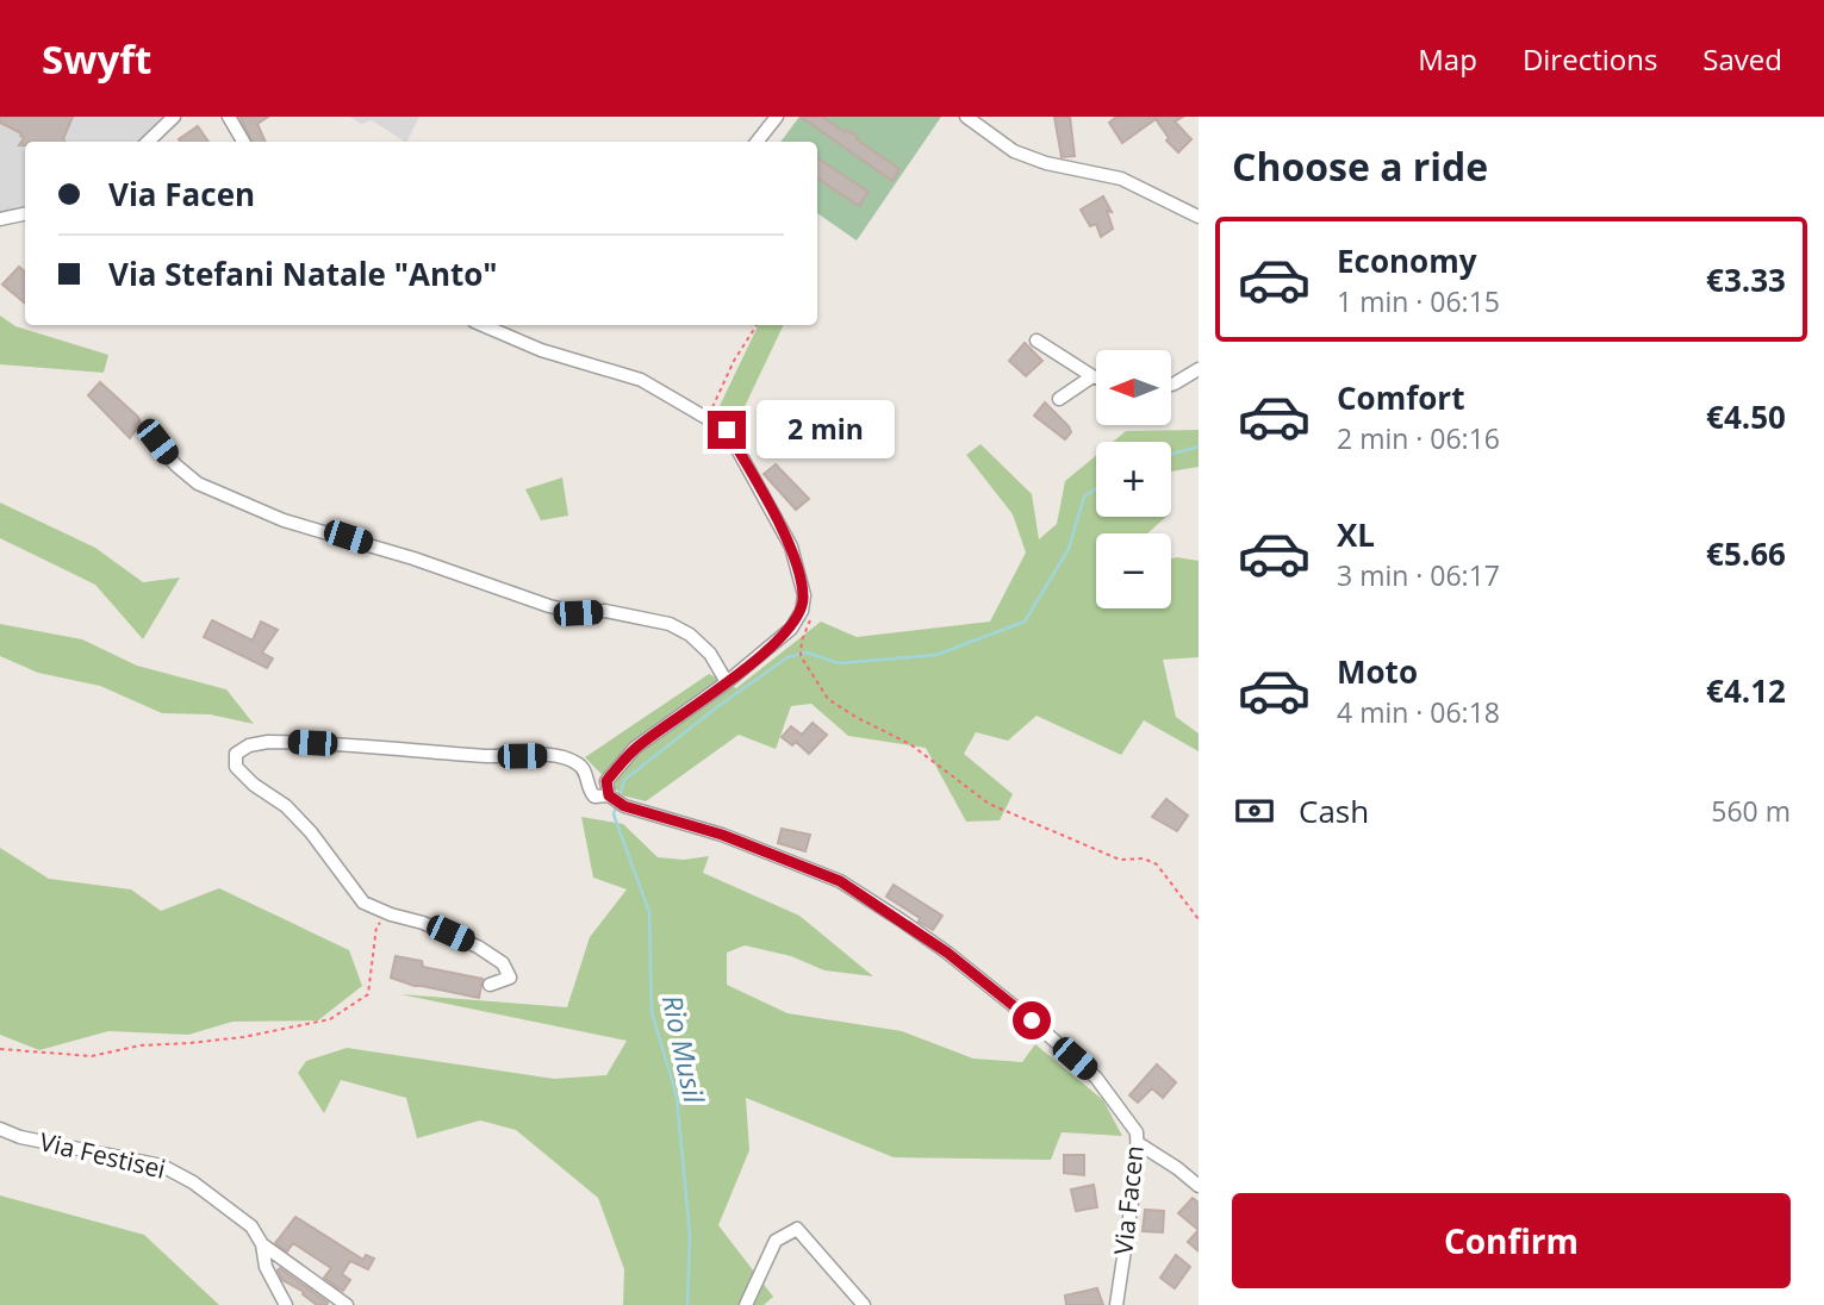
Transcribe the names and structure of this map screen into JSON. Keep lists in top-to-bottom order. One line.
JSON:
{"streets":{"street":["Via Festisei","Via Facen"]},"water":["Rio Musil"],"north":"left","page":{"header":"Swyft","nav":["Map","Directions","Saved"],"heading":"Choose a ride","banner":["Via Facen","Via Stefani Natale \"Anto\""],"list":[{"name":"Economy","note":"1 min · 06:15","value":"€3.33"},{"name":"Comfort","note":"2 min · 06:16","value":"€4.50"},{"name":"XL","note":"3 min · 06:17","value":"€5.66"},{"name":"Moto","note":"4 min · 06:18","value":"€4.12"}],"map_buttons":["+","−"],"bubble":"2 min","pay":["Cash","560 m"],"buttons":"Confirm"}}
